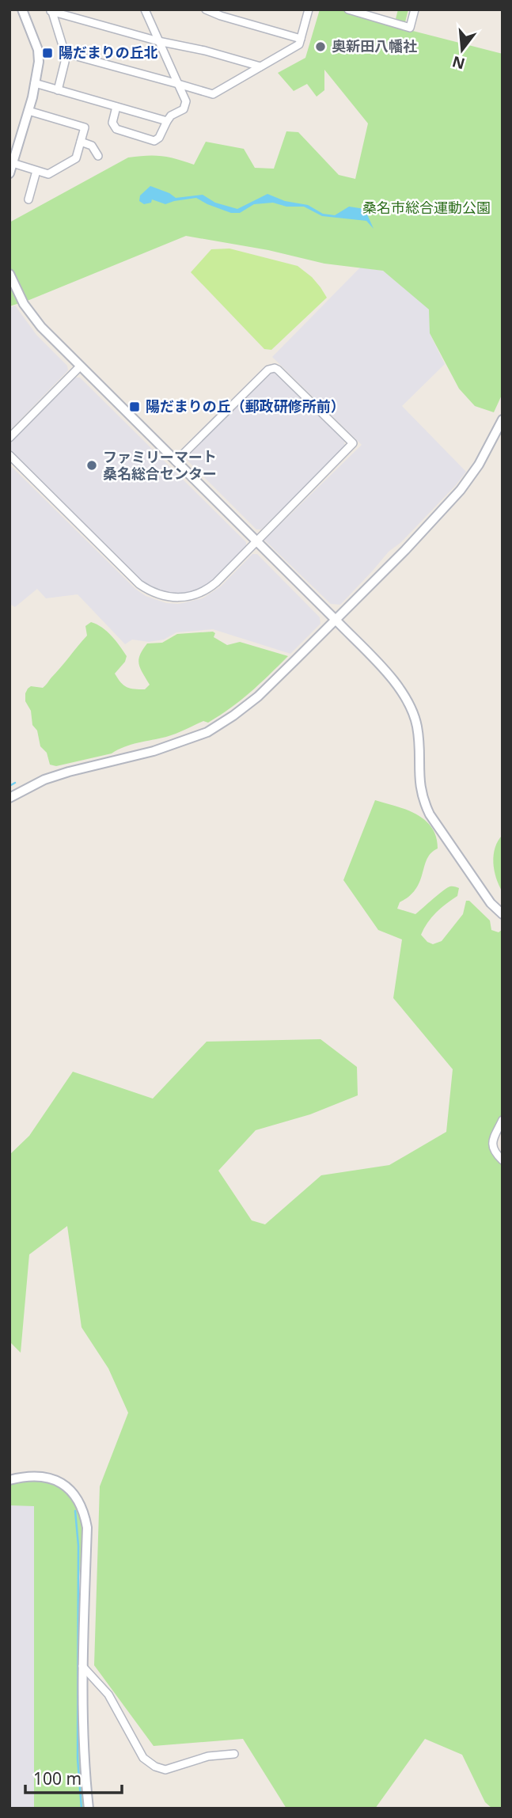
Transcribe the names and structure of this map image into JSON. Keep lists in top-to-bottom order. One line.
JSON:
{"parks":["桑名市総合運動公園"],"places":{"other":["奥新田八幡社","ファミリーマート 桑名総合センター"],"transit":["陽だまりの丘北","陽だまりの丘（郵政研修所前）"]},"scale_bar":"100 m","north":"bottom"}
